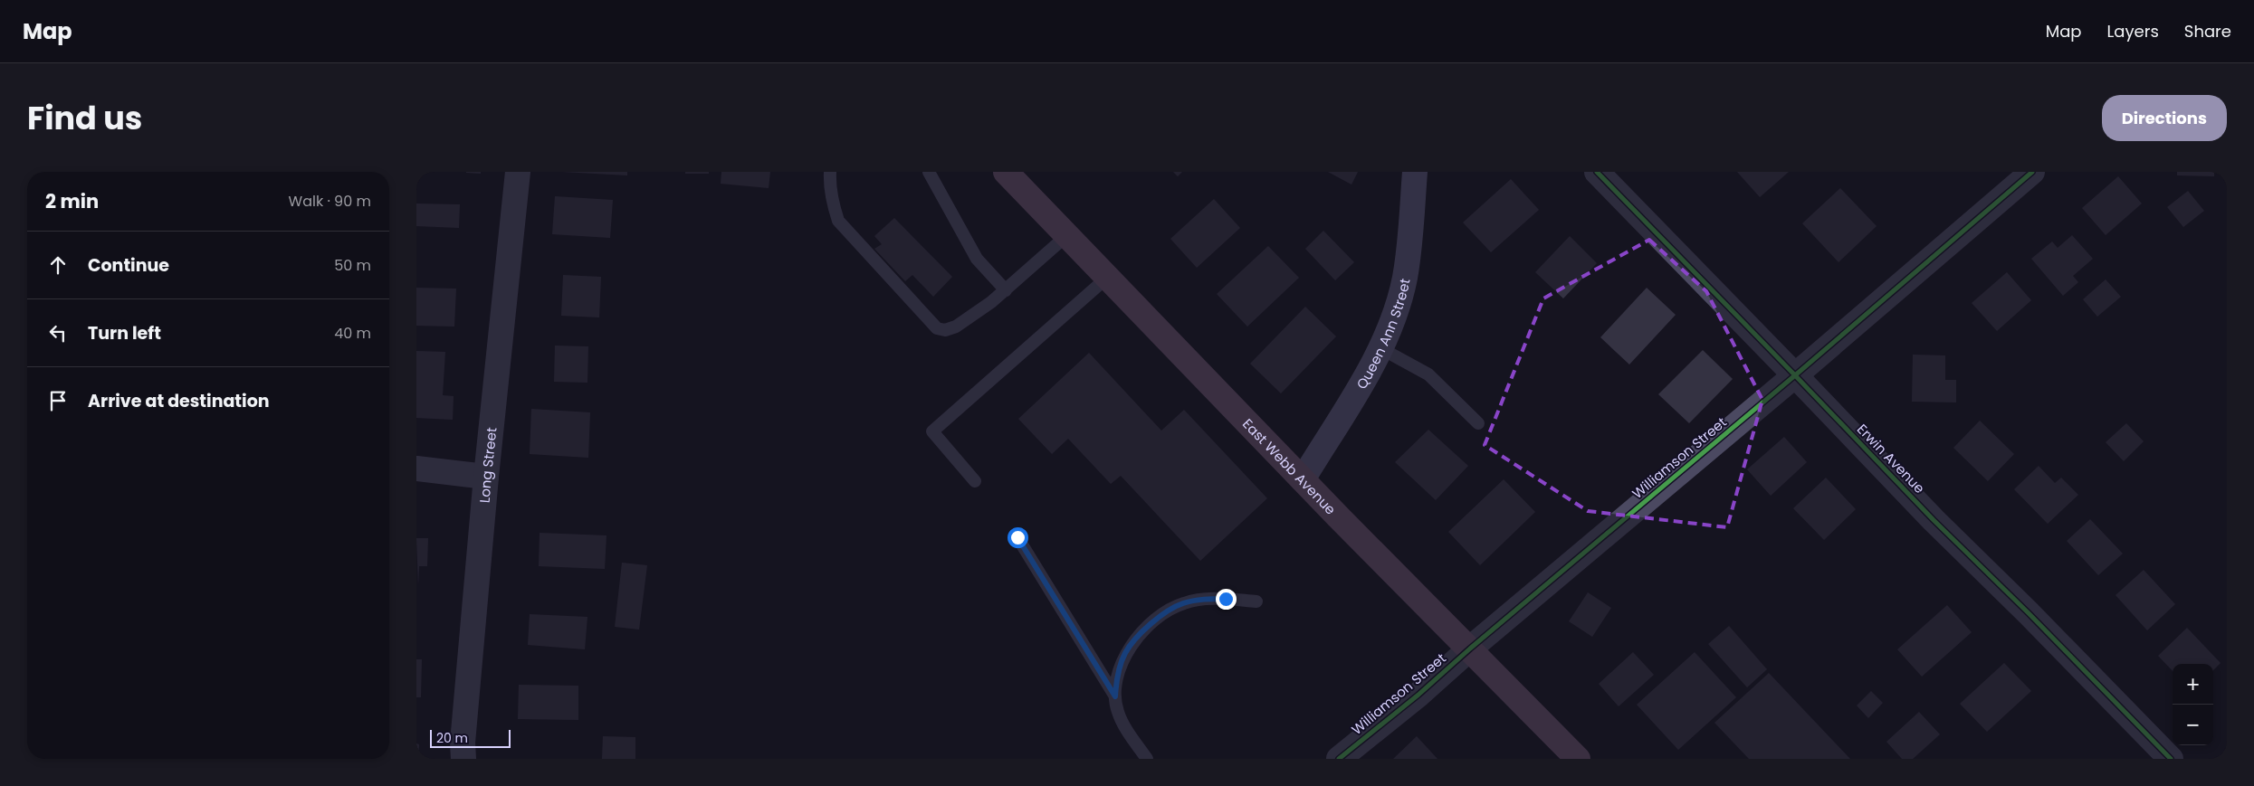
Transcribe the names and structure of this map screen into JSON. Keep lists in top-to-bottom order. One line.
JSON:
{"streets":{"highway":["East Webb Avenue"],"street":["Queen Ann Street","Williamson Street","Erwin Avenue","Long Street"]},"crossings":[["Queen Ann Street","East Webb Avenue"],["Williamson Street","Erwin Avenue"],["Williamson Street","East Webb Avenue"]],"scale_bar":"20 m","page":{"header":"Map","nav":["Map","Layers","Share"],"title":"Find us","buttons":"Directions","heading":["2 min","Walk · 90 m"],"list":[["Continue","50 m"],["Turn left","40 m"],"Arrive at destination"],"map_buttons":["+","−"],"scale":"20 m"}}
